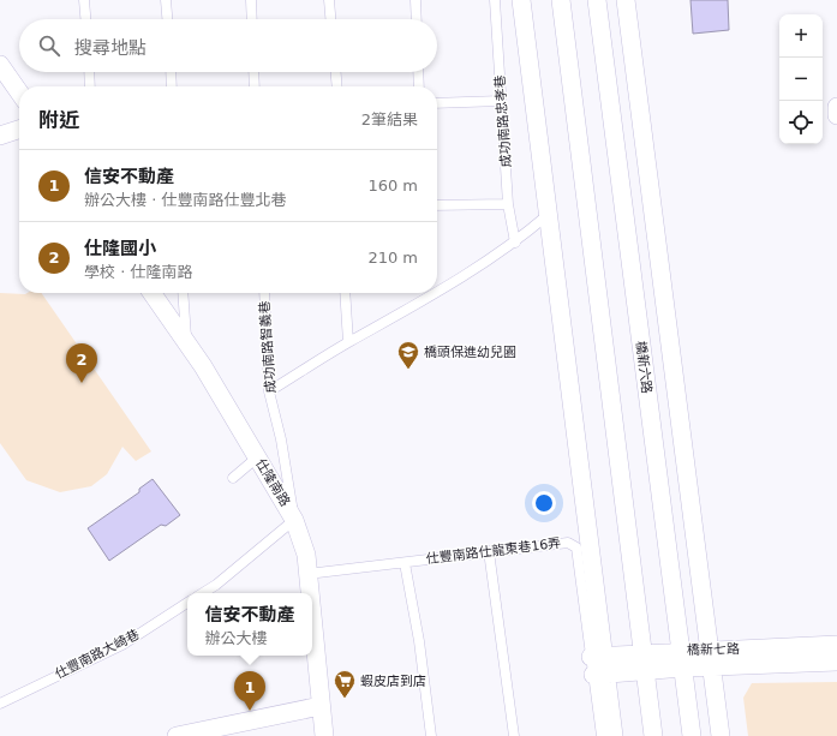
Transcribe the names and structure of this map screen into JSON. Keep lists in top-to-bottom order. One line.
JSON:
{"streets":{"street":["橋新六路","仕隆南路","橋新七路"],"lane":["成功南路忠孝巷","成功南路智義巷","仕豐南路仕龍東巷16弄","仕豐南路大崎巷"]},"crossings":[["成功南路智義巷","仕隆南路"],["橋新六路","橋新七路"],["仕隆南路","仕豐南路仕龍東巷16弄"],["仕豐南路仕龍東巷16弄","橋新七路"]],"places":{"school or university":["橋頭保進幼兒園"],"supermarket":["蝦皮店到店"]},"page":{"map_buttons":["+","−"],"search":"搜尋地點","heading":["附近","2筆結果"],"list":[{"mark":"1","name":"信安不動產","note":"辦公大樓 · 仕豐南路仕豐北巷","value":"160 m"},{"mark":"2","name":"仕隆國小","note":"學校 · 仕隆南路","value":"210 m"}],"pins":["2","1"],"popup":["信安不動產","辦公大樓"]}}
